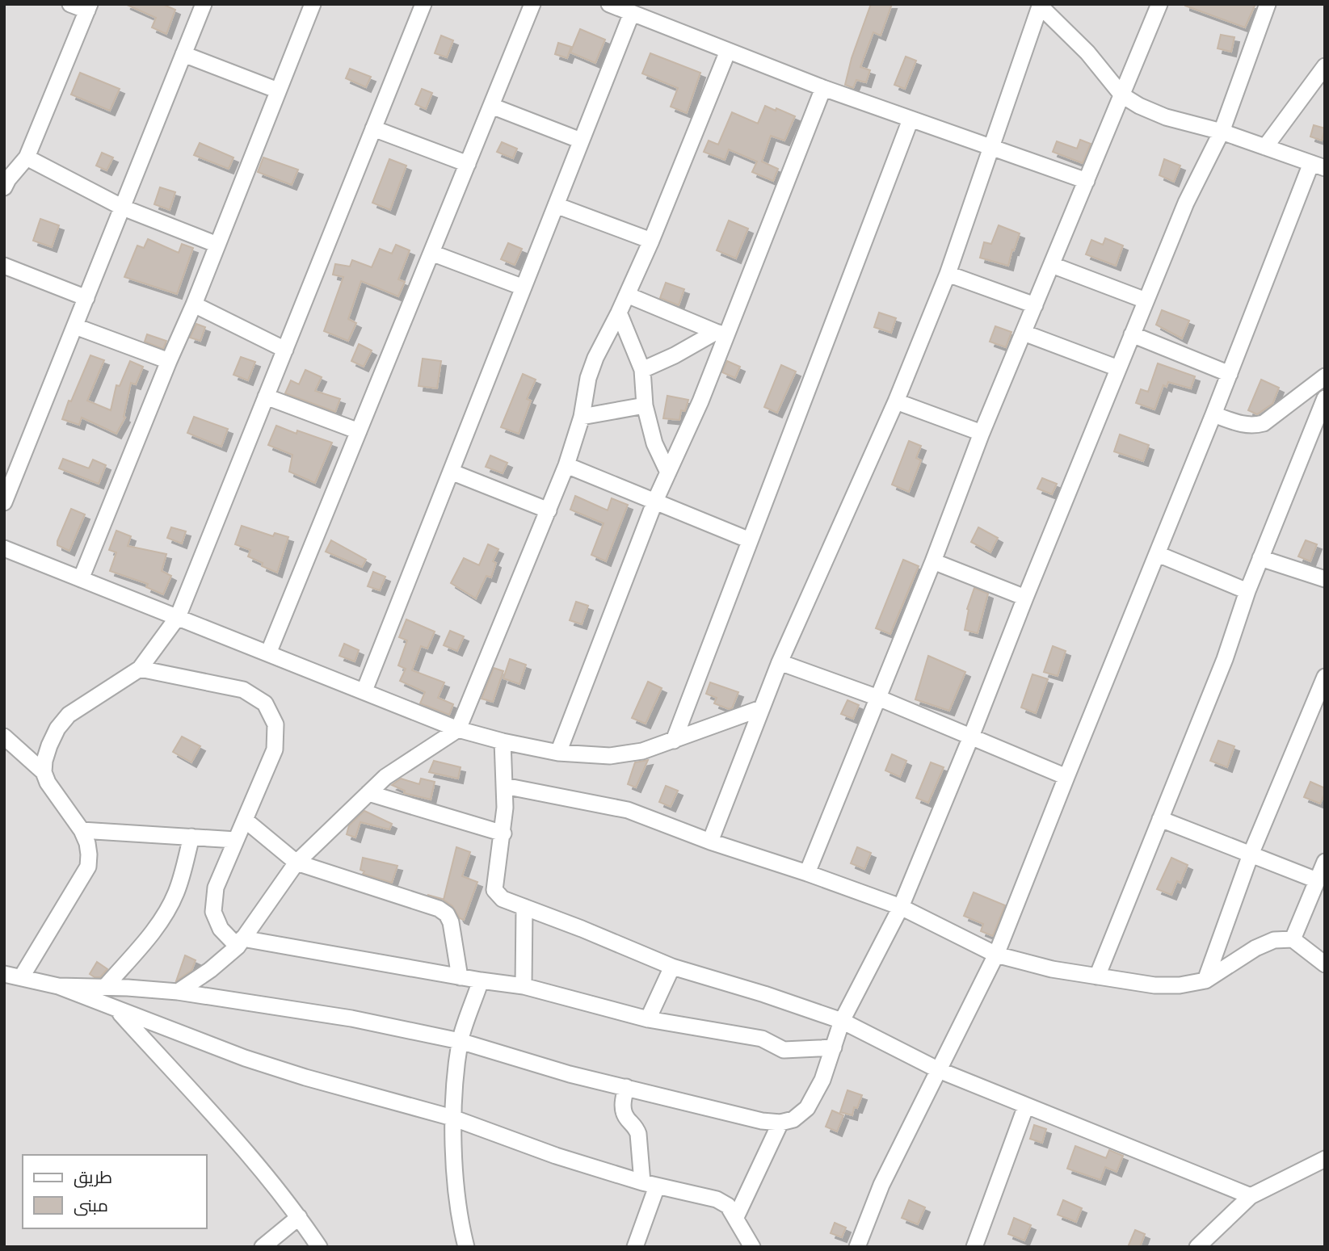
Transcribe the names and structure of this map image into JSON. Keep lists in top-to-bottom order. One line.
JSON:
{"legend":["طريق","مبنى"]}
